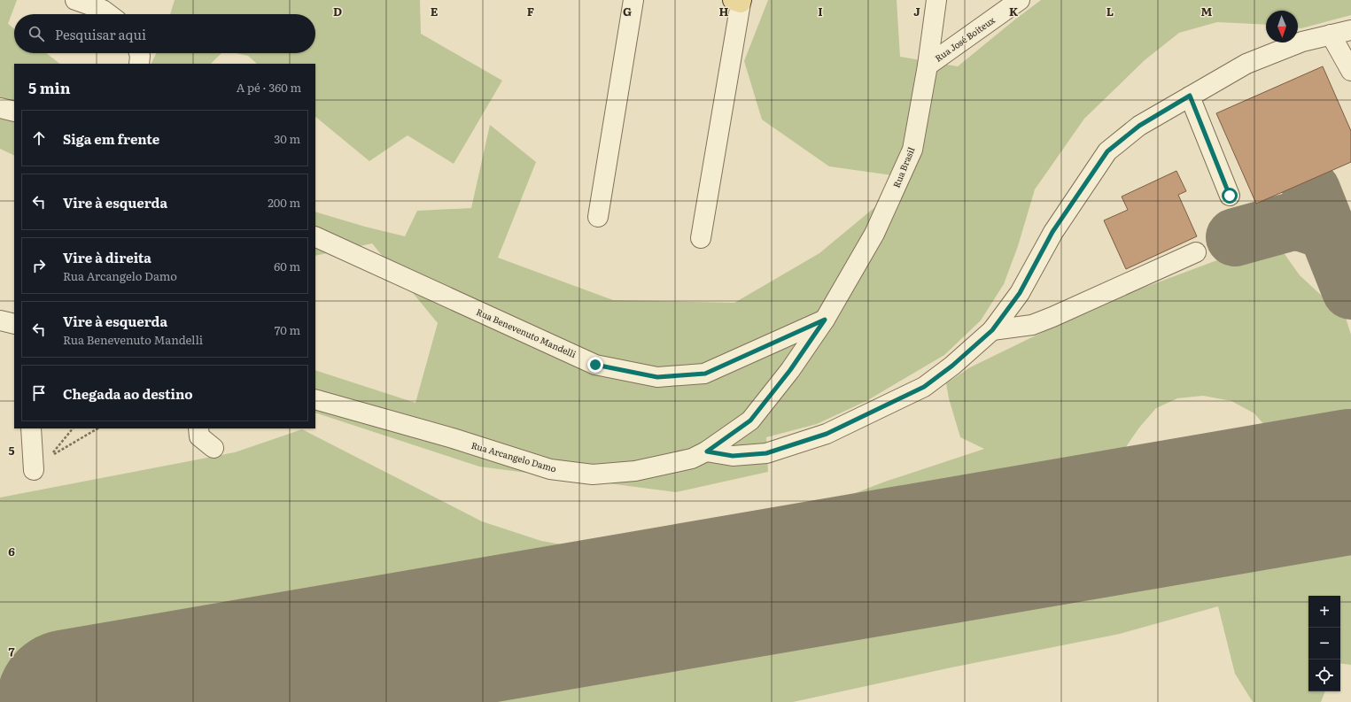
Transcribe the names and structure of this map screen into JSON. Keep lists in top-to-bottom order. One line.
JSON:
{"streets":{"street":["Rua José Boiteux","Rua Brasil","Rua Benevenuto Mandelli","Rua Arcangelo Damo"]},"crossings":[["Rua José Boiteux","Rua Brasil"],["Rua Brasil","Rua Benevenuto Mandelli"],["Rua Brasil","Rua Arcangelo Damo"],["Rua Benevenuto Mandelli","Rua Arcangelo Damo"]],"north":"bottom","page":{"search":"Pesquisar aqui","heading":["5 min","A pé · 360 m"],"list":[["Siga em frente","30 m"],["Vire à esquerda","200 m"],["Vire à direita","Rua Arcangelo Damo","60 m"],["Vire à esquerda","Rua Benevenuto Mandelli","70 m"],"Chegada ao destino"],"map_buttons":["+","−"]},"grid":{"columns":["D","E","F","G","H","I","J","K","L","M"],"rows":["5","6","7"]}}
